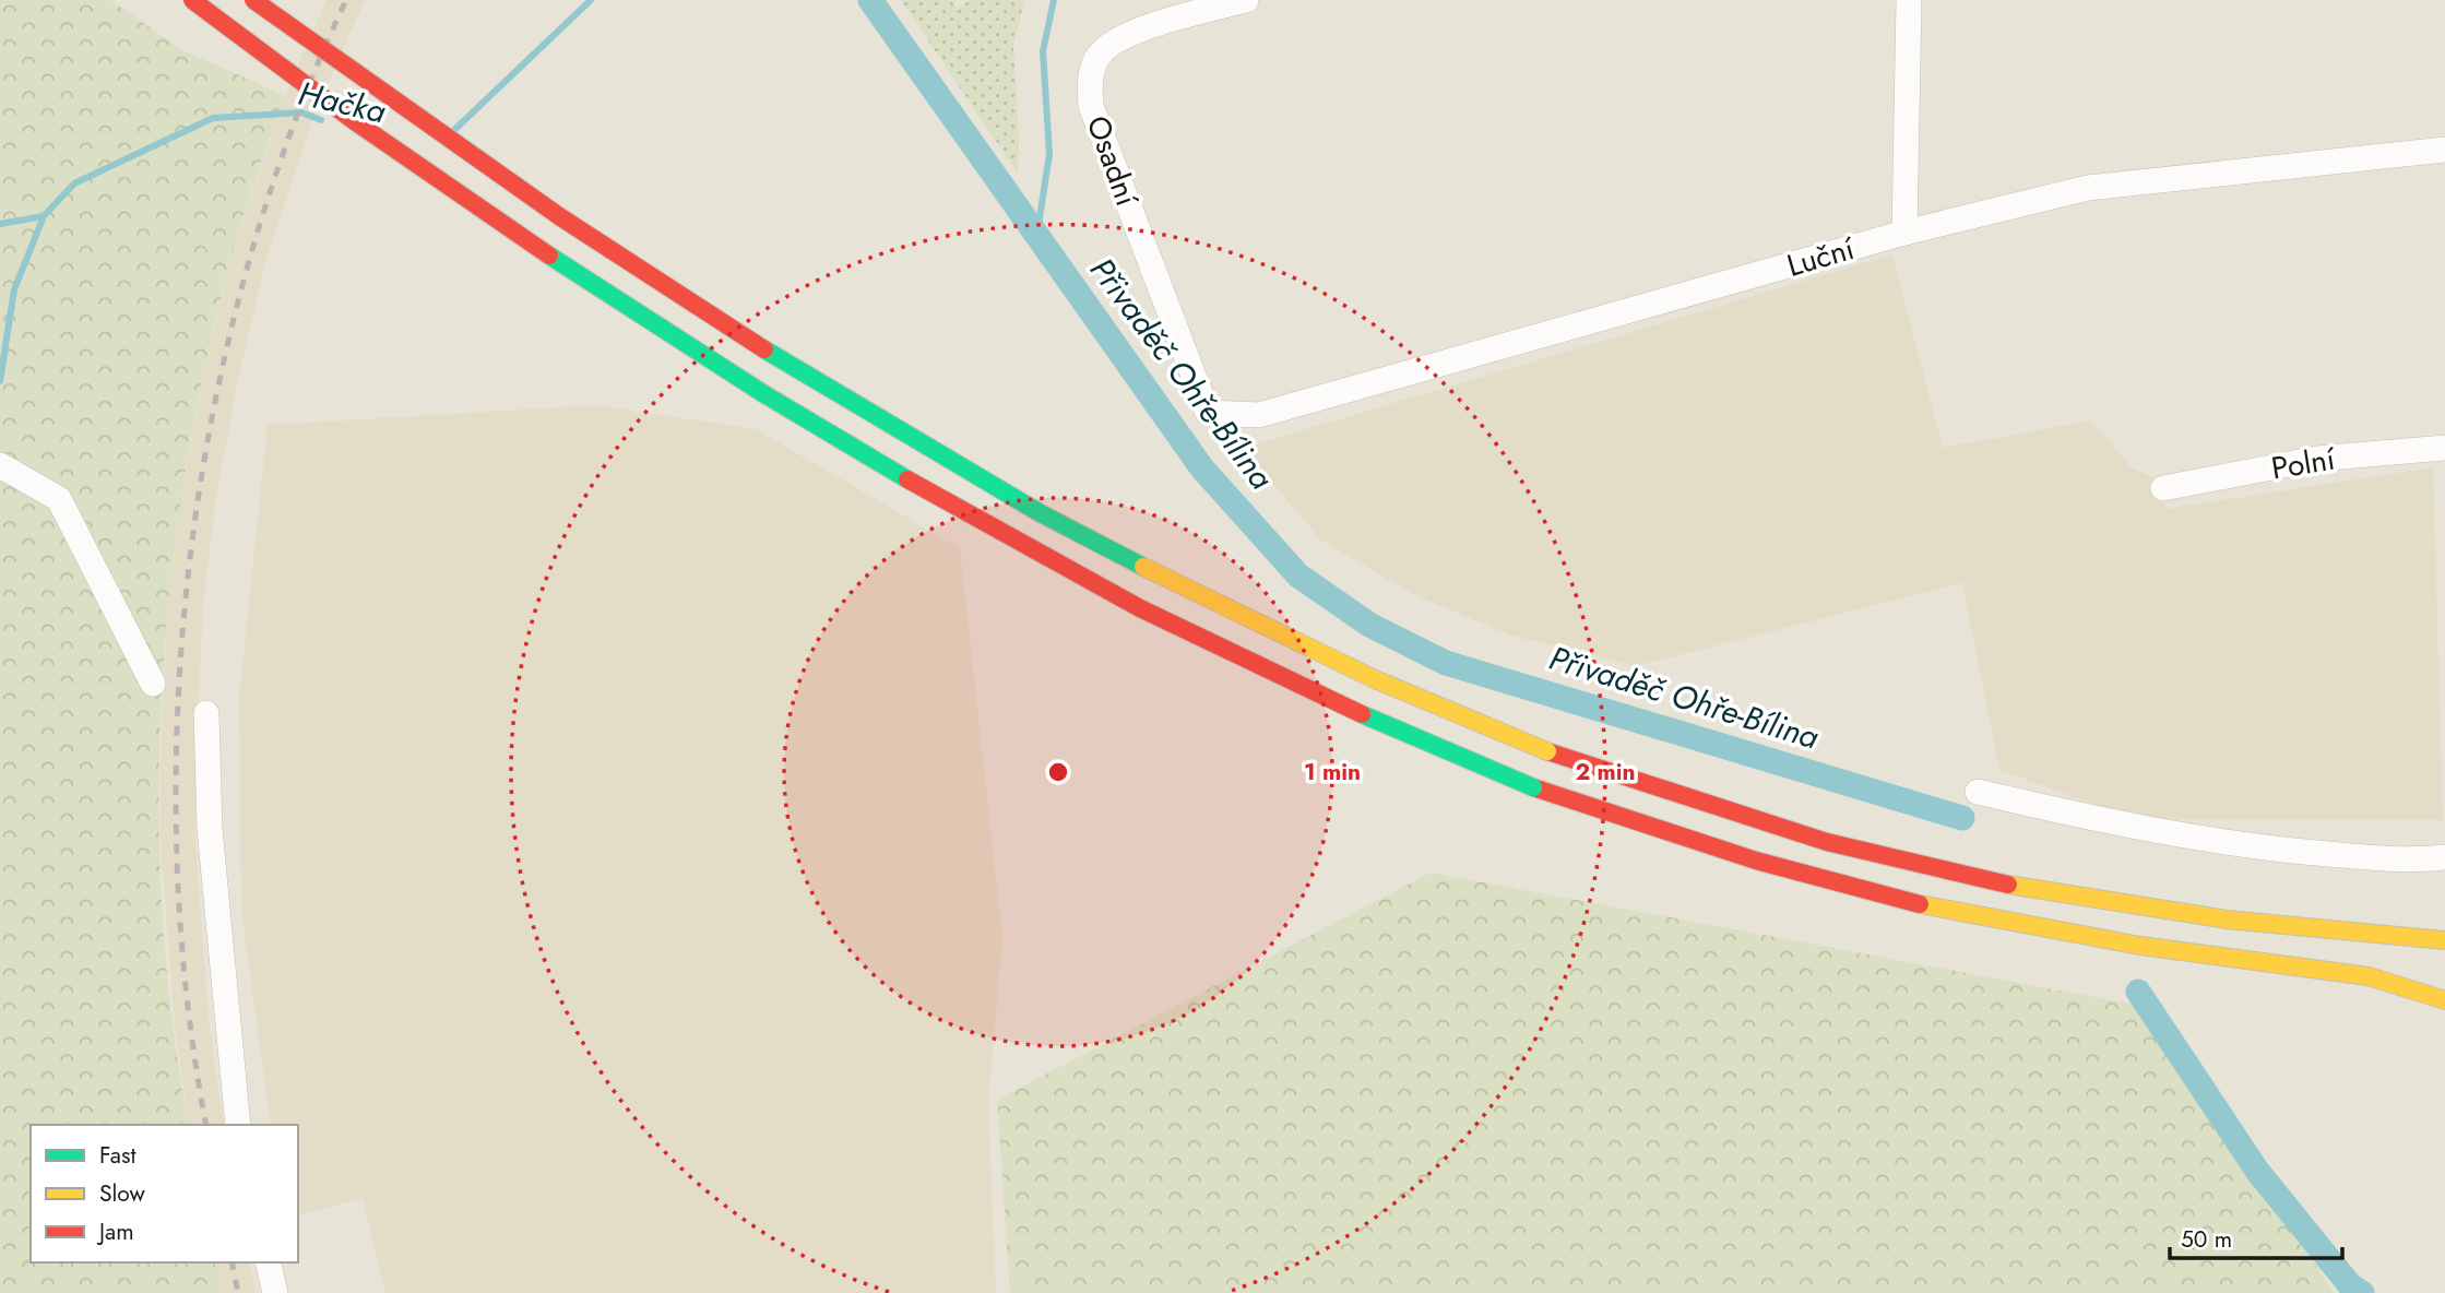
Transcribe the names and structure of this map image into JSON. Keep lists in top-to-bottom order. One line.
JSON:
{"streets":{"street":["Osadní","Luční","Polní"]},"crossings":[["Osadní","Luční"]],"water":["Hačka","Přivaděč Ohře-Bílina"],"legend":["Fast","Slow","Jam"],"scale_bar":"50 m","rings":["1 min","2 min"]}
